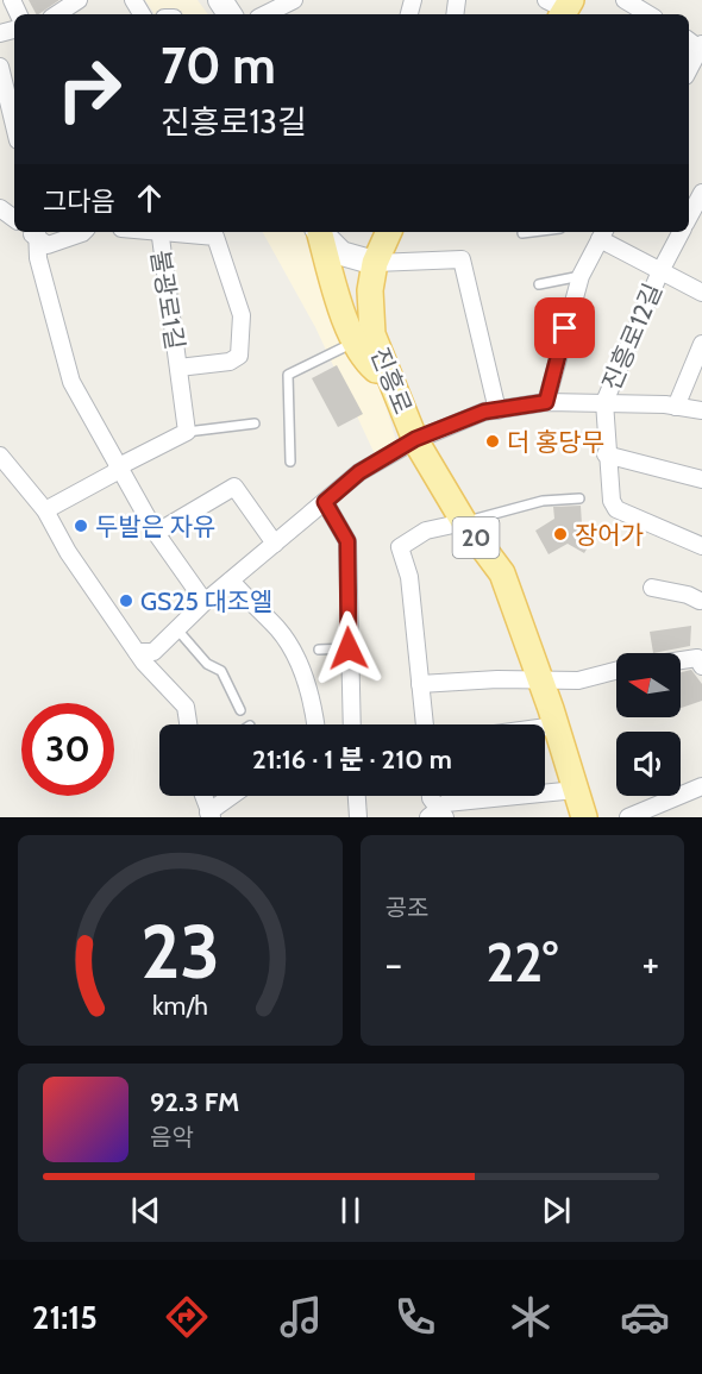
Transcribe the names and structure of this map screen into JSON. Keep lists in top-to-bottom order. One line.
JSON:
{"streets":{"main road":["진흥로","20"],"street":["불광로1길","진흥로12길"]},"crossings":[["진흥로12길","진흥로"]],"places":["더 홍당무","두발은 자유","장어가","GS25 대조엘"],"north":"left","page":{"turn":["70 m","진흥로13길"],"then":"그다음","limit":"30","trip":"21:16 · 1 분 · 210 m","tile":"공조","heat":["−","22°","+"],"song":["92.3 FM","음악"],"tabs":"21:15","gauge":["23","km/h"]}}
